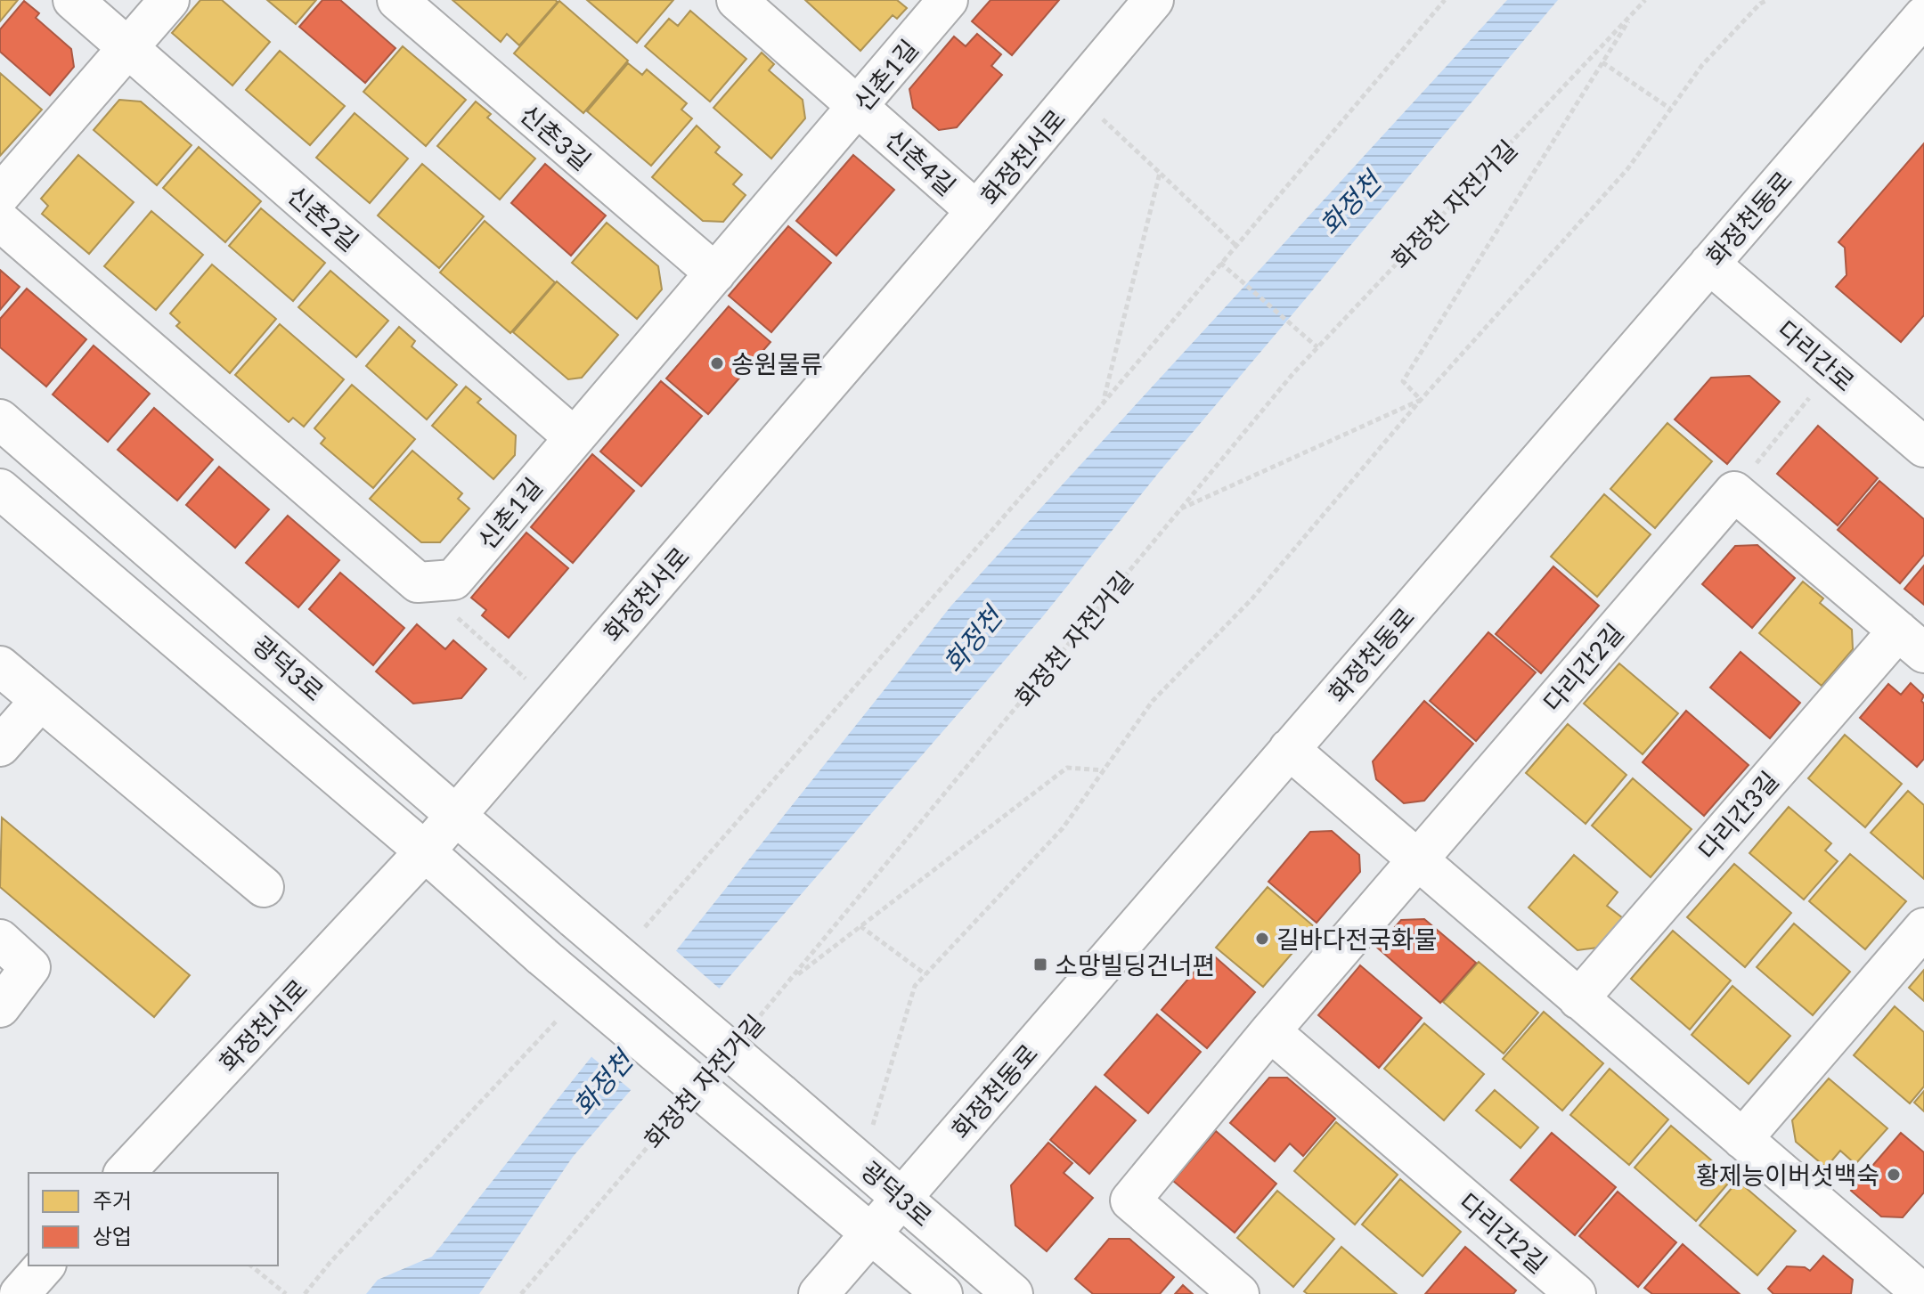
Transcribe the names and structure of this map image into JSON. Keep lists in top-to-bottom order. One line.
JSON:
{"streets":{"street":["신촌1길","신촌3길","화정천서로","신촌4길","신촌2길","화정천동로","다리간로","다리간2길","광덕3로","다리간3길"],"path":["화정천 자전거길"]},"crossings":[["신촌1길","신촌3길"],["신촌1길","신촌4길"],["신촌1길","신촌2길"],["화정천서로","신촌4길"],["화정천서로","광덕3로"],["화정천동로","다리간로"],["화정천동로","광덕3로"]],"water":["화정천"],"places":{"other":["송원물류","길바다전국화물","황제능이버섯백숙"],"transit":["소망빌딩건너편"]},"legend":["주거","상업"]}
